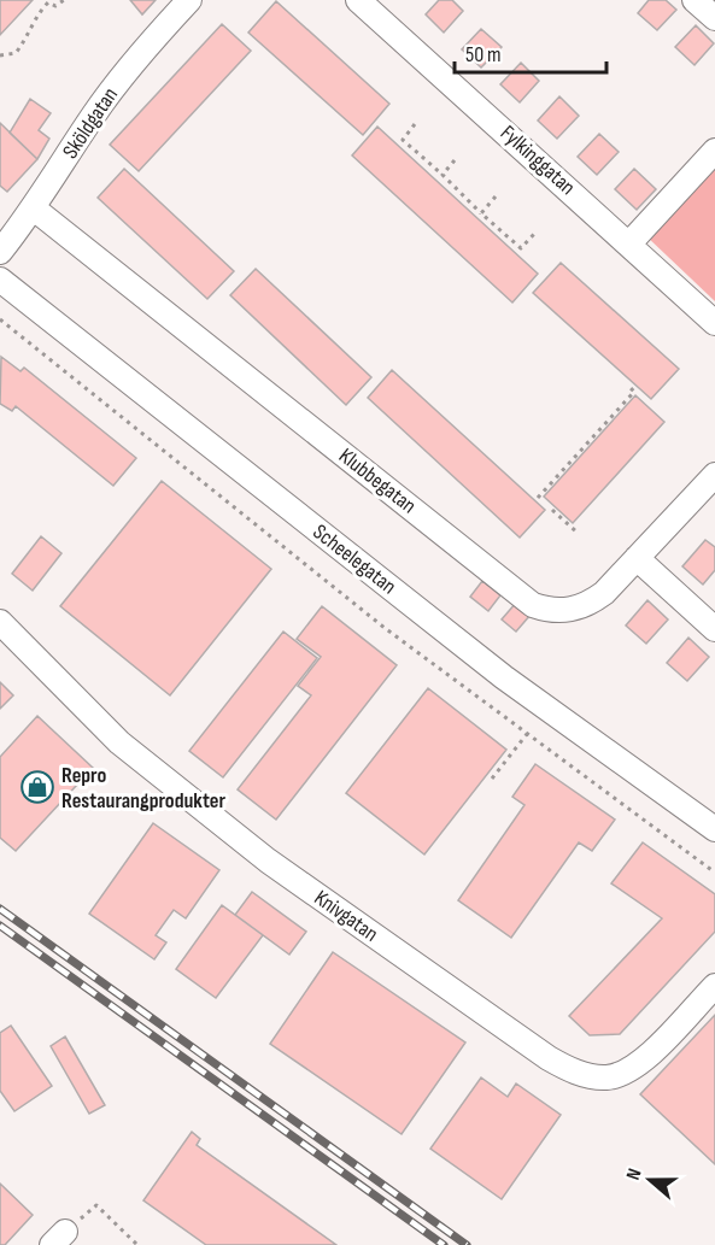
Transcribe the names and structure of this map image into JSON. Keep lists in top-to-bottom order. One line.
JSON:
{"streets":{"street":["Sköldgatan","Fylkinggatan","Klubbegatan","Scheelegatan","Knivgatan"]},"crossings":[["Sköldgatan","Klubbegatan"]],"places":{"shop":["Repro Restaurangprodukter"]},"scale_bar":"50 m","north":"left"}
